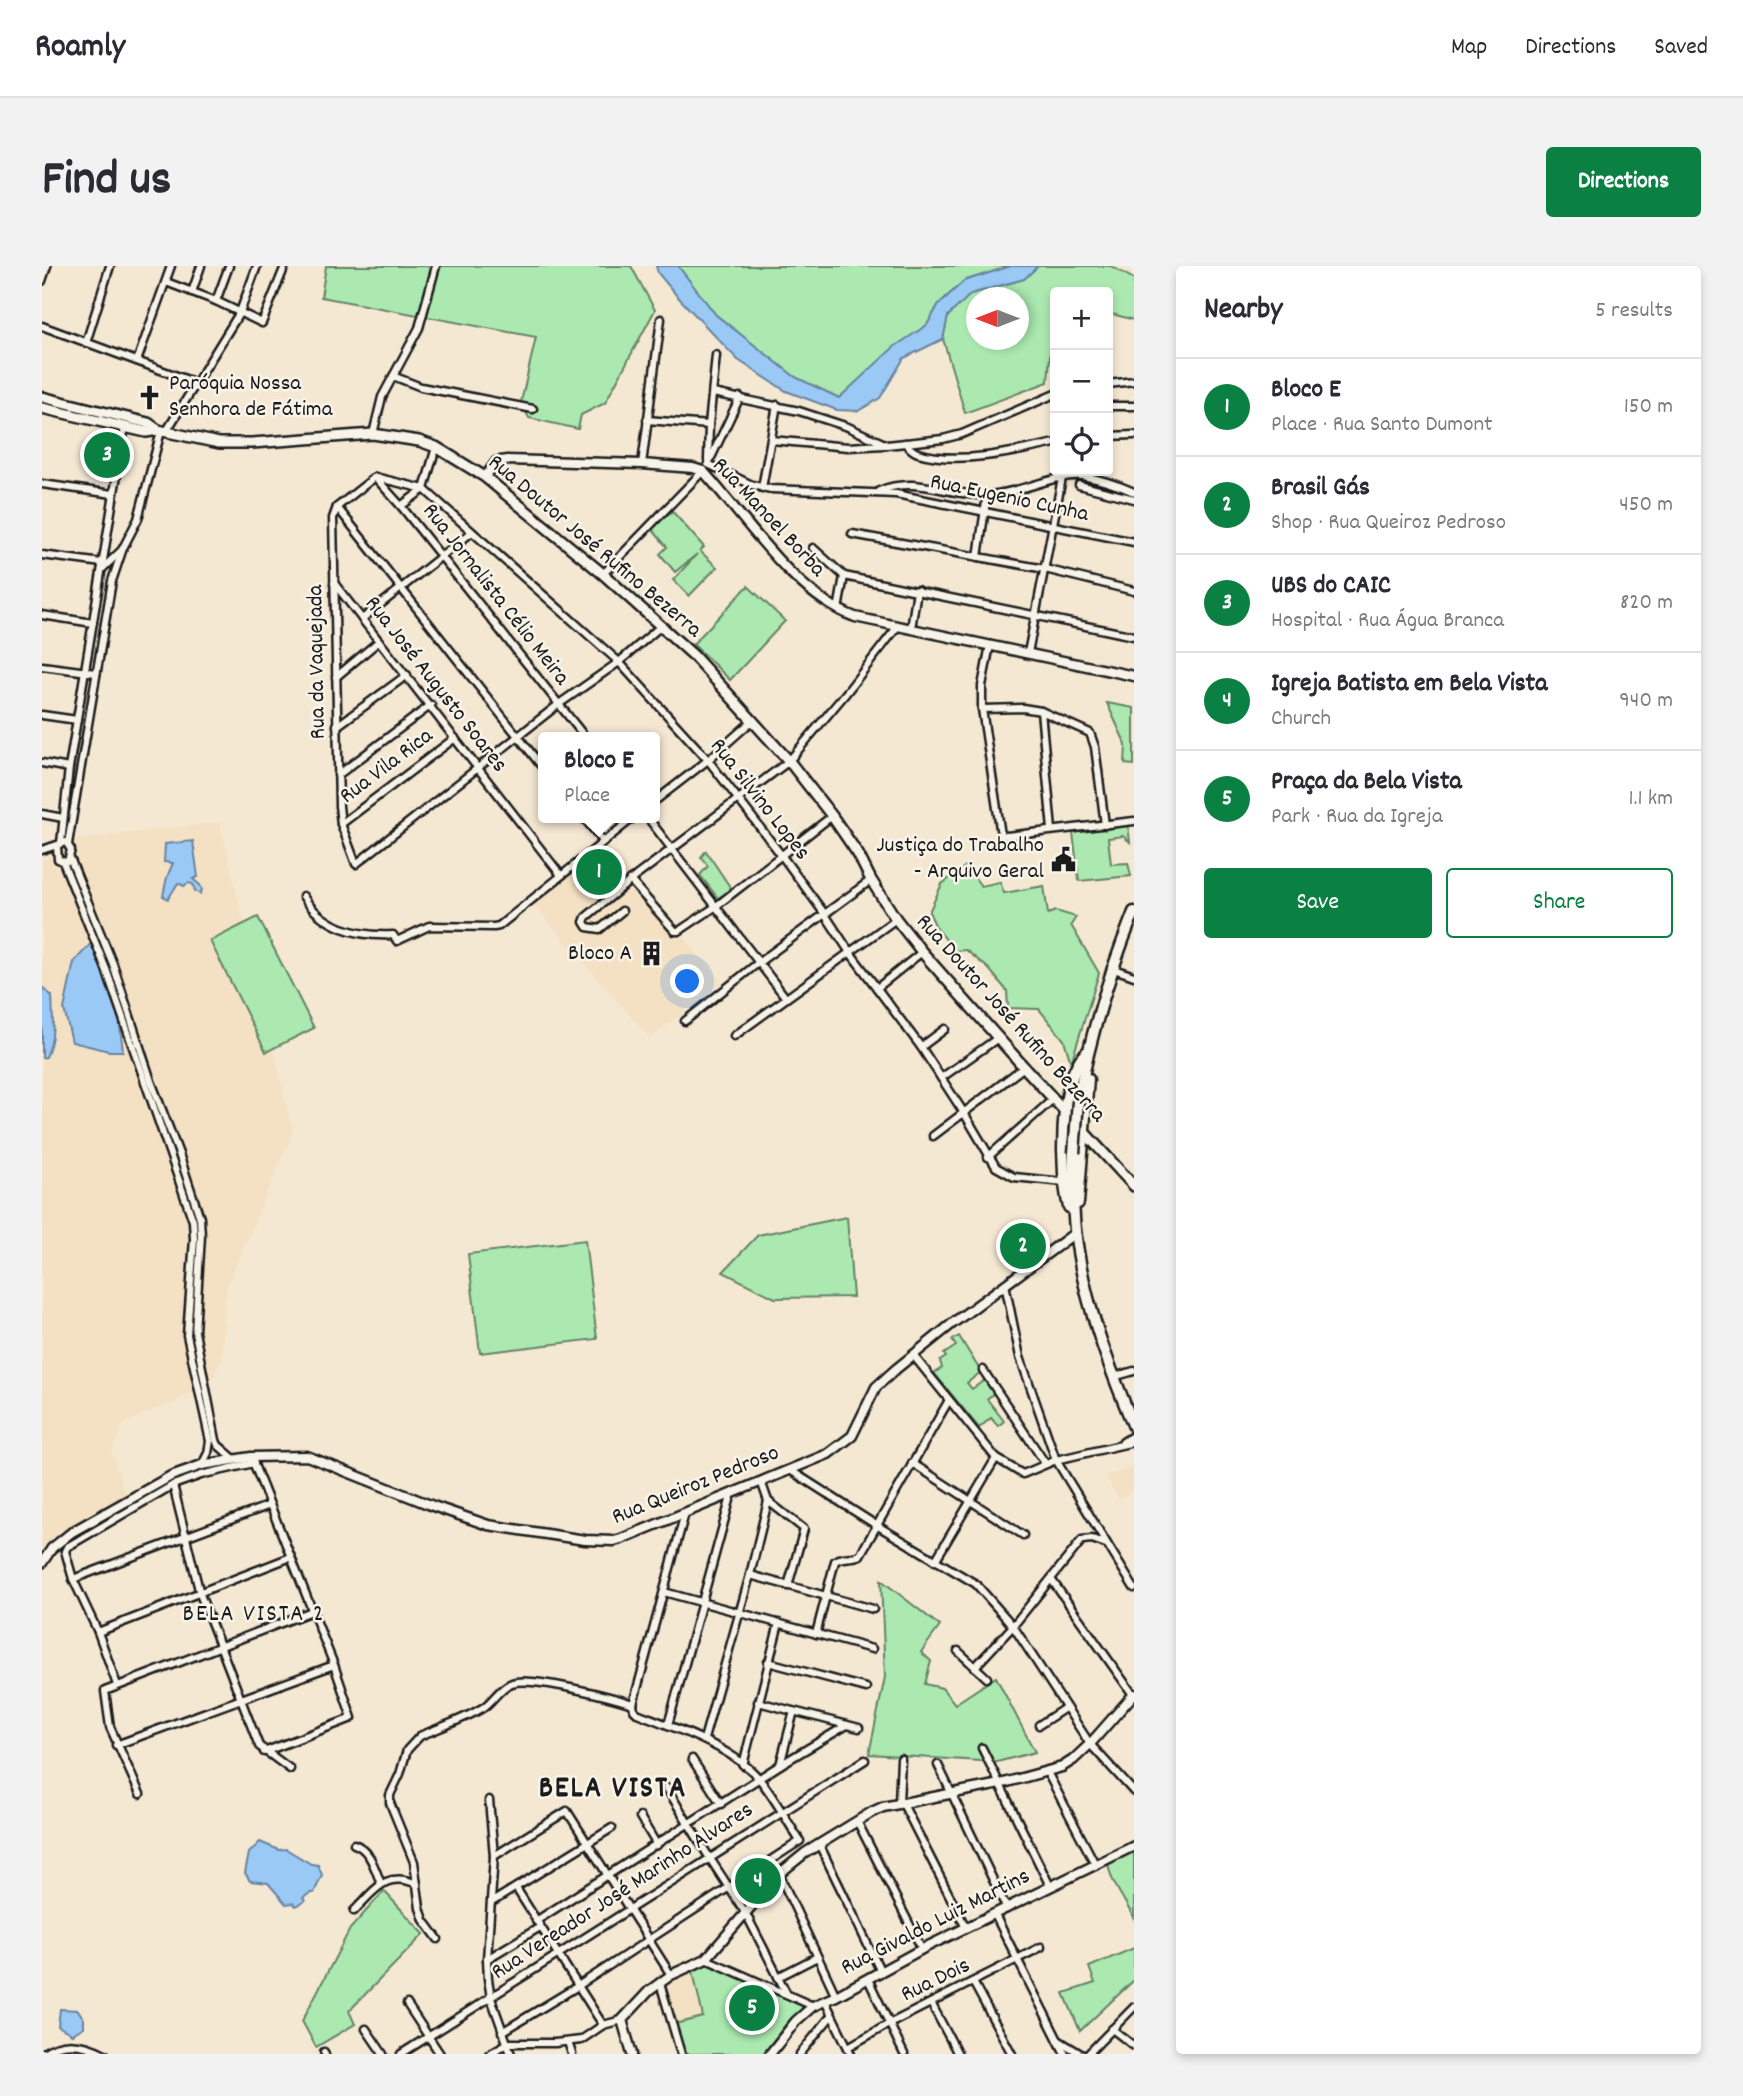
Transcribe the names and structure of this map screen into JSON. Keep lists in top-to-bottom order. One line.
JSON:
{"streets":{"main road":["Rua Doutor José Rufino Bezerra"],"street":["Rua Eugenio Cunha","Rua Manoel Borba","Rua Jornalista Célio Meira","Rua da Vaquejada","Rua José Augusto Soares","Rua Vila Rica","Rua Silvino Lopes","Rua Queiroz Pedroso","Rua Vereador José Marinho Alvares","Rua Givaldo Luiz Martins","Rua Dois"]},"crossings":[["Rua Manoel Borba","Rua Doutor José Rufino Bezerra"],["Rua Jornalista Célio Meira","Rua Silvino Lopes"],["Rua da Vaquejada","Rua José Augusto Soares"],["Rua da Vaquejada","Rua Vila Rica"],["Rua José Augusto Soares","Rua Vila Rica"]],"districts":["BELA VISTA 2","BELA VISTA"],"places":{"church":["Paróquia Nossa Senhora de Fátima"],"public building":["Justiça do Trabalho - Arquivo Geral"],"building":["Bloco A"]},"north":"left","page":{"header":"Roamly","nav":["Map","Directions","Saved"],"title":"Find us","buttons":["Directions",["Save","Share"]],"heading":["Nearby","5 results"],"map_buttons":["+","−"],"list":[{"mark":"1","name":"Bloco E","note":"Place · Rua Santo Dumont","value":"150 m"},{"mark":"2","name":"Brasil Gás","note":"Shop · Rua Queiroz Pedroso","value":"450 m"},{"mark":"3","name":"UBS do CAIC","note":"Hospital · Rua Água Branca","value":"820 m"},{"mark":"4","name":"Igreja Batista em Bela Vista","note":"Church","value":"940 m"},{"mark":"5","name":"Praça da Bela Vista","note":"Park · Rua da Igreja","value":"1.1 km"}],"pins":["3","1","2","4","5"],"popup":["Bloco E","Place"]}}
